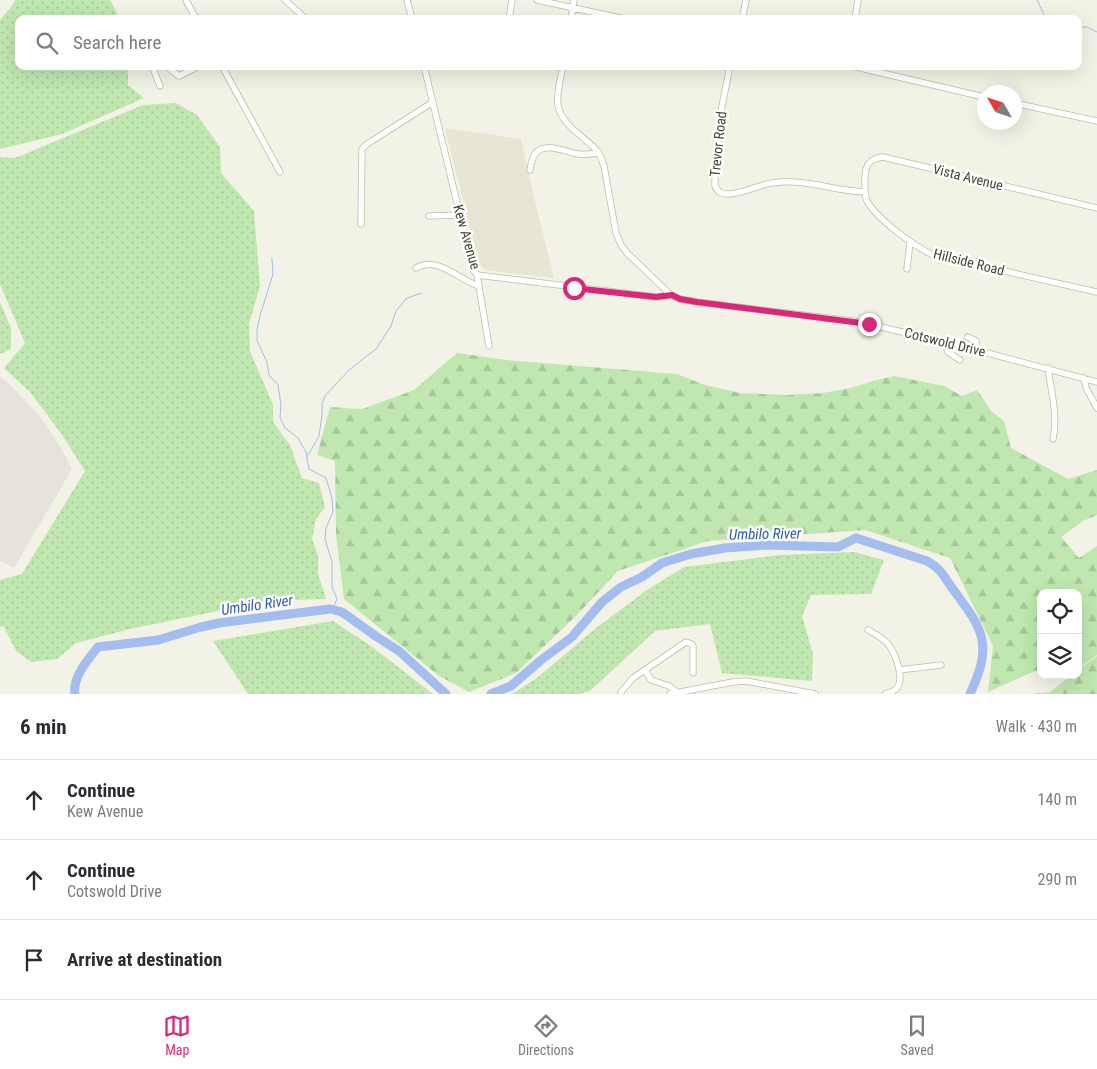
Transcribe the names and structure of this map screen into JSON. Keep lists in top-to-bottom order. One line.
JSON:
{"streets":{"street":["Trevor Road","Vista Avenue","Kew Avenue","Hillside Road","Cotswold Drive"]},"crossings":[["Trevor Road","Vista Avenue"],["Trevor Road","Hillside Road"],["Vista Avenue","Hillside Road"],["Kew Avenue","Cotswold Drive"]],"water":["Umbilo River"],"north":"top left","page":{"search":"Search here","heading":["6 min","Walk · 430 m"],"list":[["Continue","Kew Avenue","140 m"],["Continue","Cotswold Drive","290 m"],"Arrive at destination"],"nav":["Map","Directions","Saved"]}}
